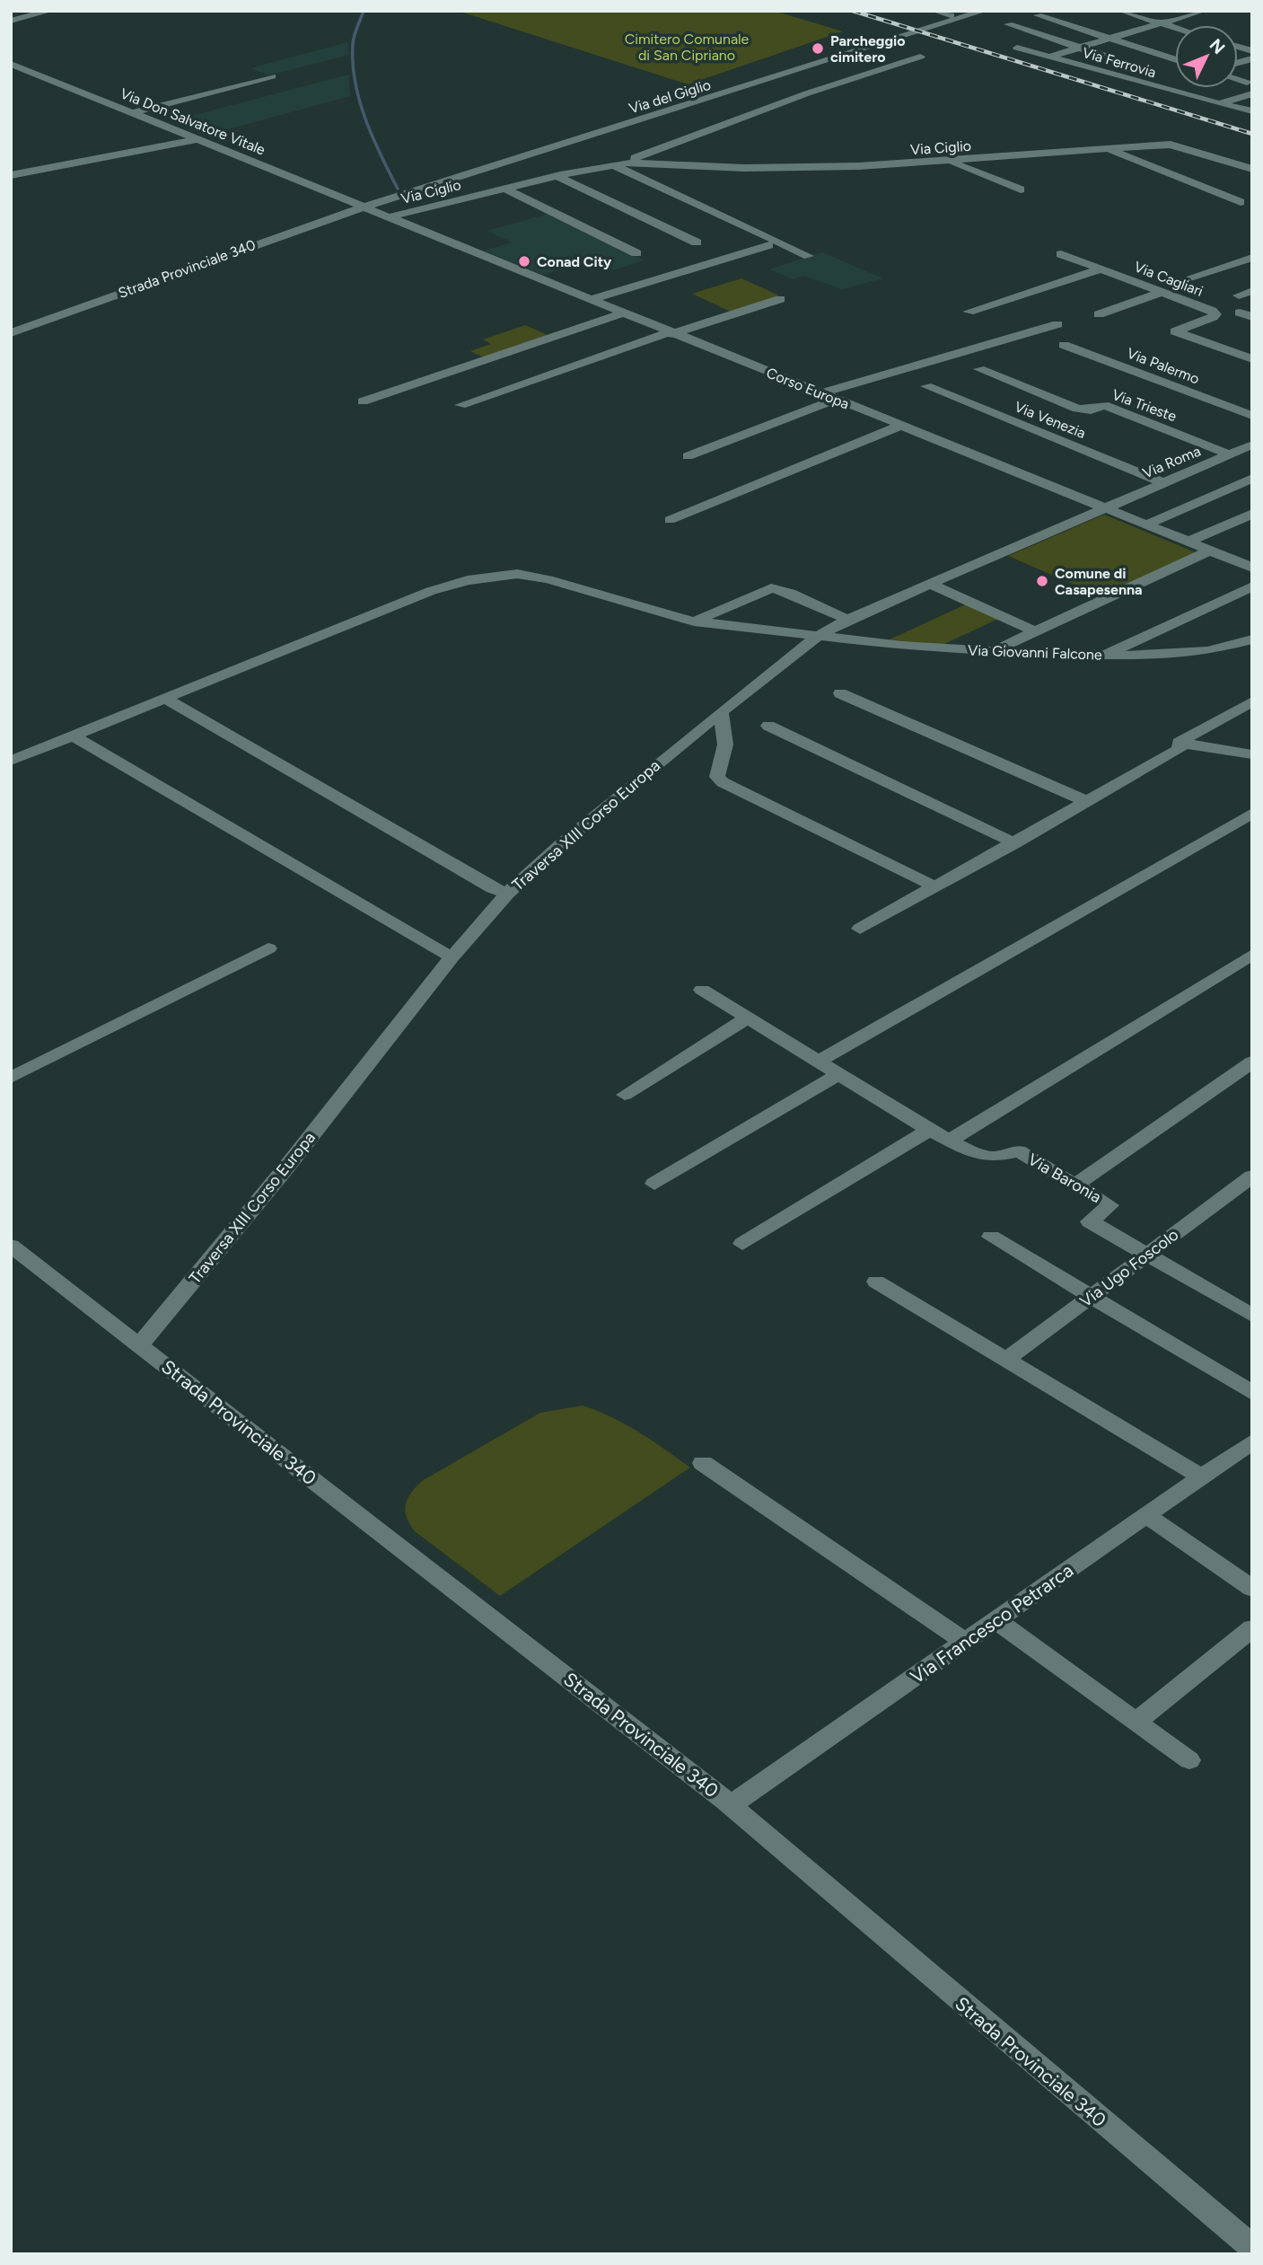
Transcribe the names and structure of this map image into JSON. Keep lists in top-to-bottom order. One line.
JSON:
{"streets":{"street":["Via Ferrovia","Via del Giglio","Via Don Salvatore Vitale","Via Ciglio","Strada Provinciale 340","Via Cagliari","Via Palermo","Corso Europa","Via Trieste","Via Venezia","Via Roma","Via Giovanni Falcone","Traversa XIII Corso Europa","Via Baronia","Via Ugo Foscolo","Via Francesco Petrarca"]},"crossings":[["Via del Giglio","Via Don Salvatore Vitale"],["Via del Giglio","Strada Provinciale 340"],["Via del Giglio","Corso Europa"],["Via Don Salvatore Vitale","Strada Provinciale 340"],["Via Don Salvatore Vitale","Corso Europa"],["Via Ciglio","Corso Europa"],["Strada Provinciale 340","Corso Europa"],["Strada Provinciale 340","Traversa XIII Corso Europa"],["Strada Provinciale 340","Via Francesco Petrarca"],["Corso Europa","Via Roma"],["Corso Europa","Traversa XIII Corso Europa"],["Via Trieste","Via Roma"],["Via Venezia","Via Roma"],["Via Roma","Traversa XIII Corso Europa"],["Via Giovanni Falcone","Traversa XIII Corso Europa"],["Via Baronia","Via Ugo Foscolo"]],"parks":["Cimitero Comunale di San Cipriano"],"places":["Parcheggio cimitero","Conad City","Comune di Casapesenna"],"north":"top right"}
